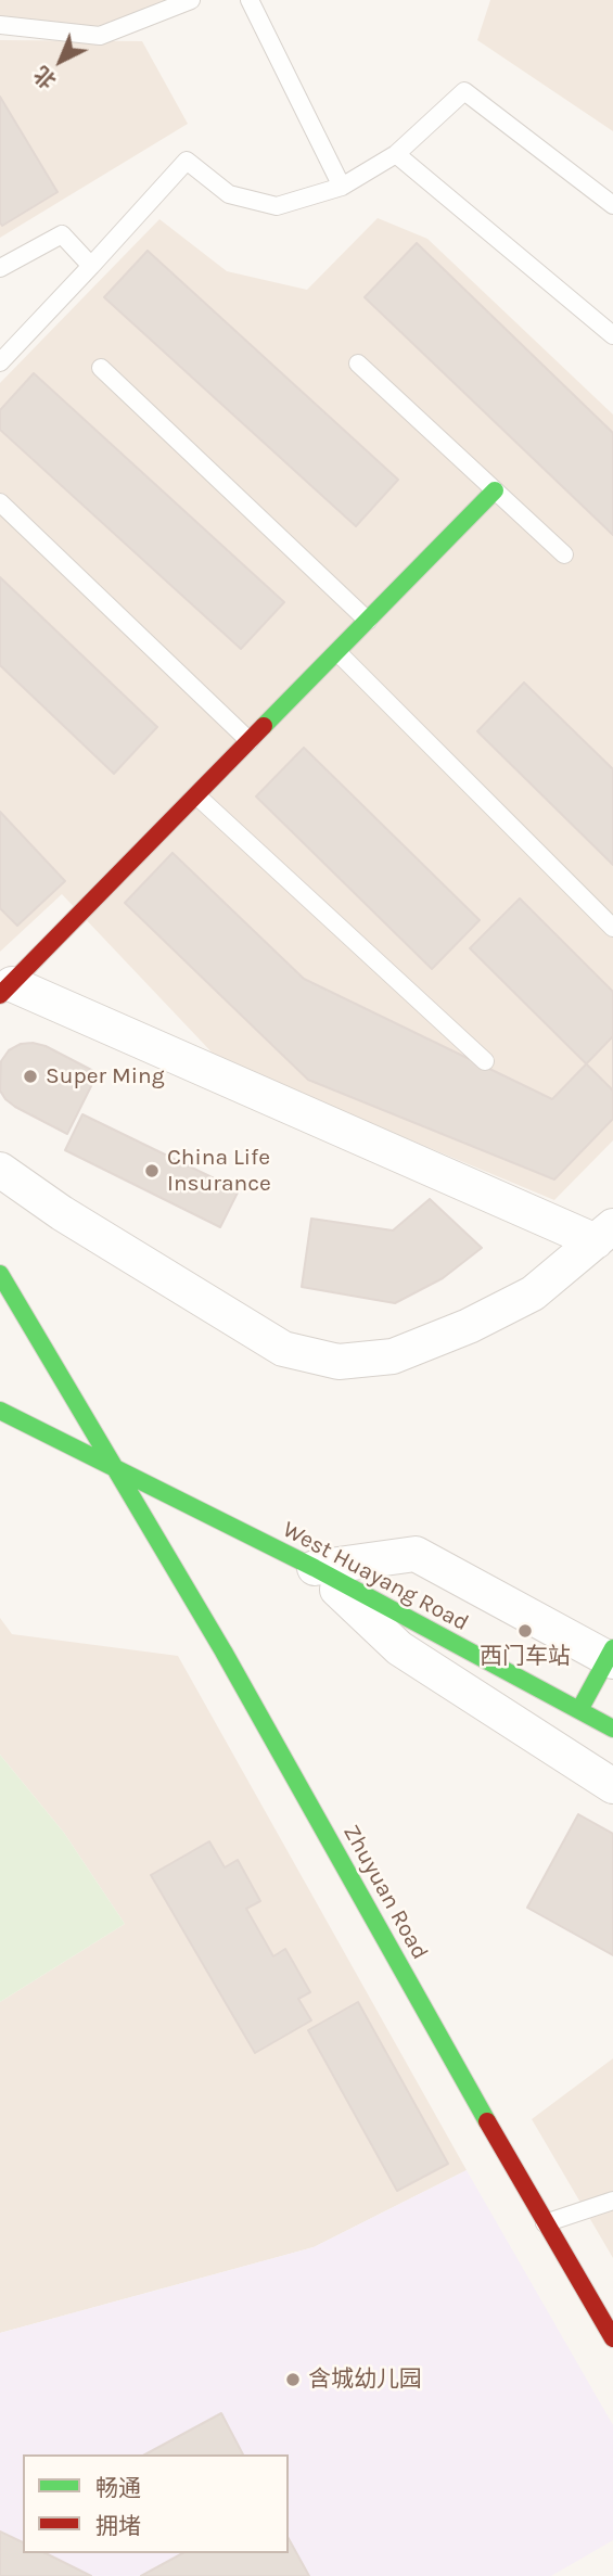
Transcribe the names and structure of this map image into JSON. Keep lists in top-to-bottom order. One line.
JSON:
{"streets":{"street":["West Huayang Road","Zhuyuan Road"]},"crossings":[["West Huayang Road","Zhuyuan Road"]],"places":["Super Ming","China Life Insurance","西门车站","含城幼儿园"],"legend":["畅通","拥堵"],"north":"bottom left"}
